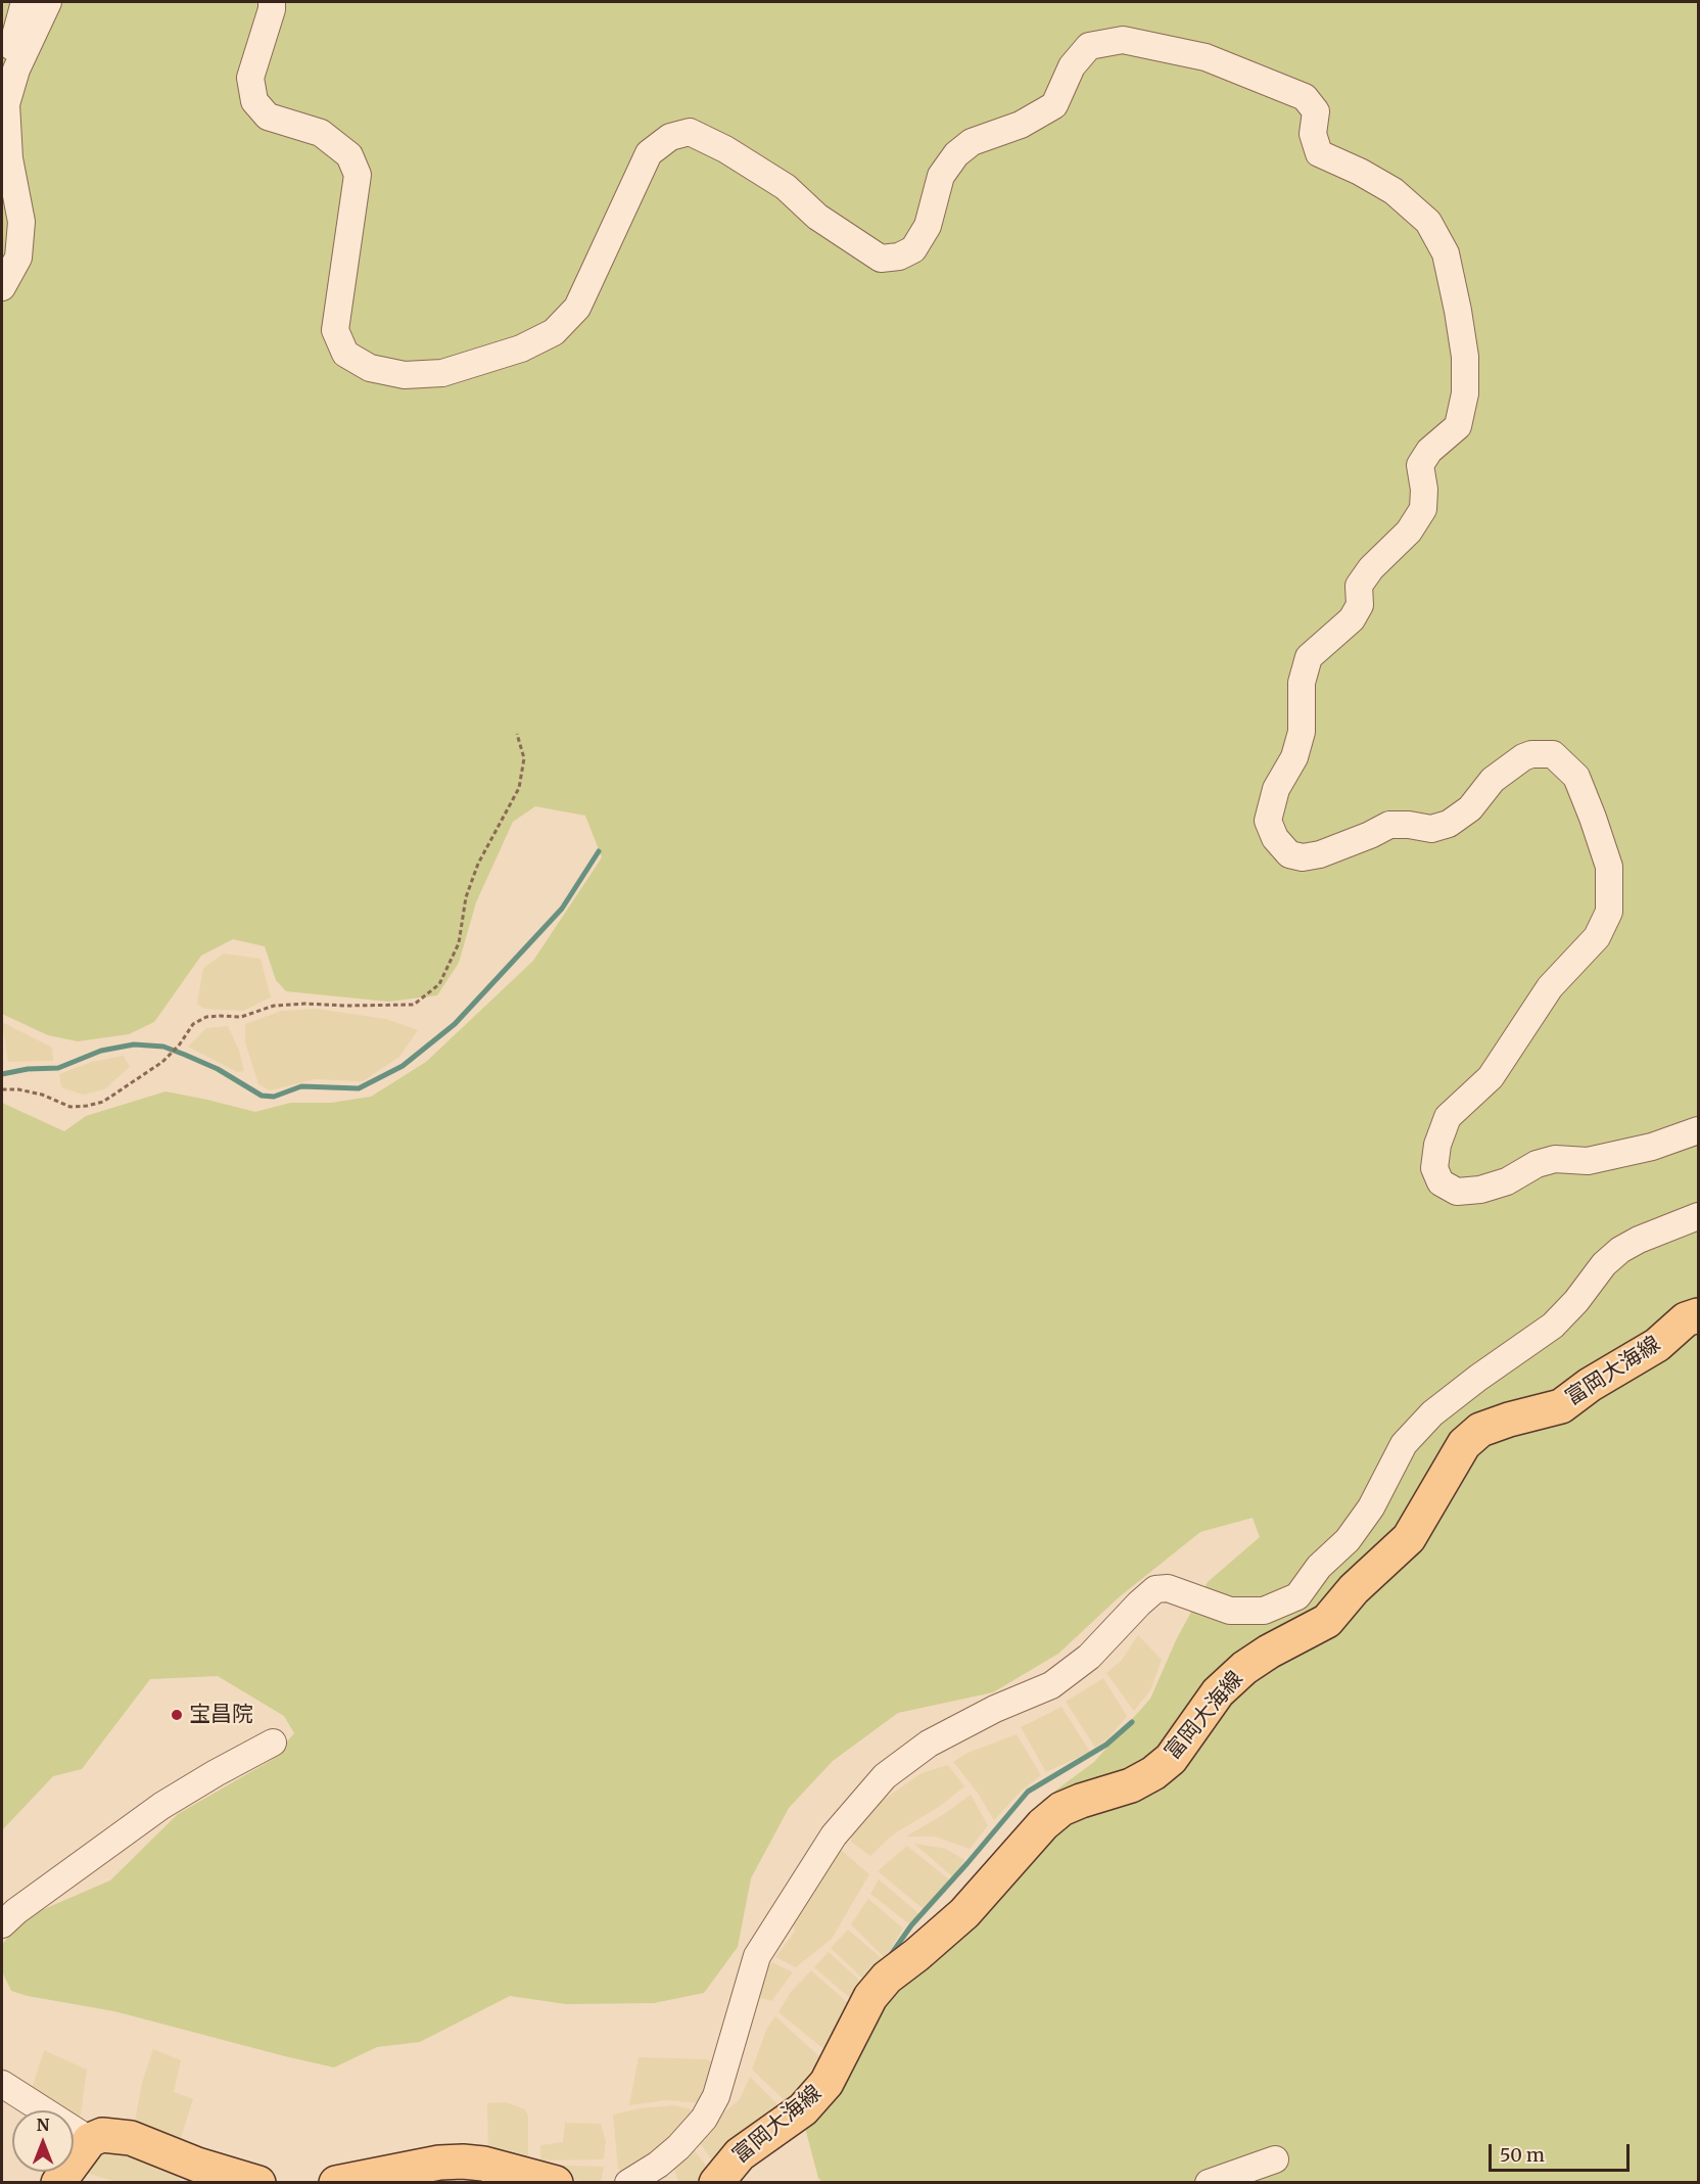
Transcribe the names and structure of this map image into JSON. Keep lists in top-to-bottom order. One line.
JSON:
{"streets":{"main road":["富岡大海線"]},"places":["宝昌院"],"scale_bar":"50 m","north":"top"}
